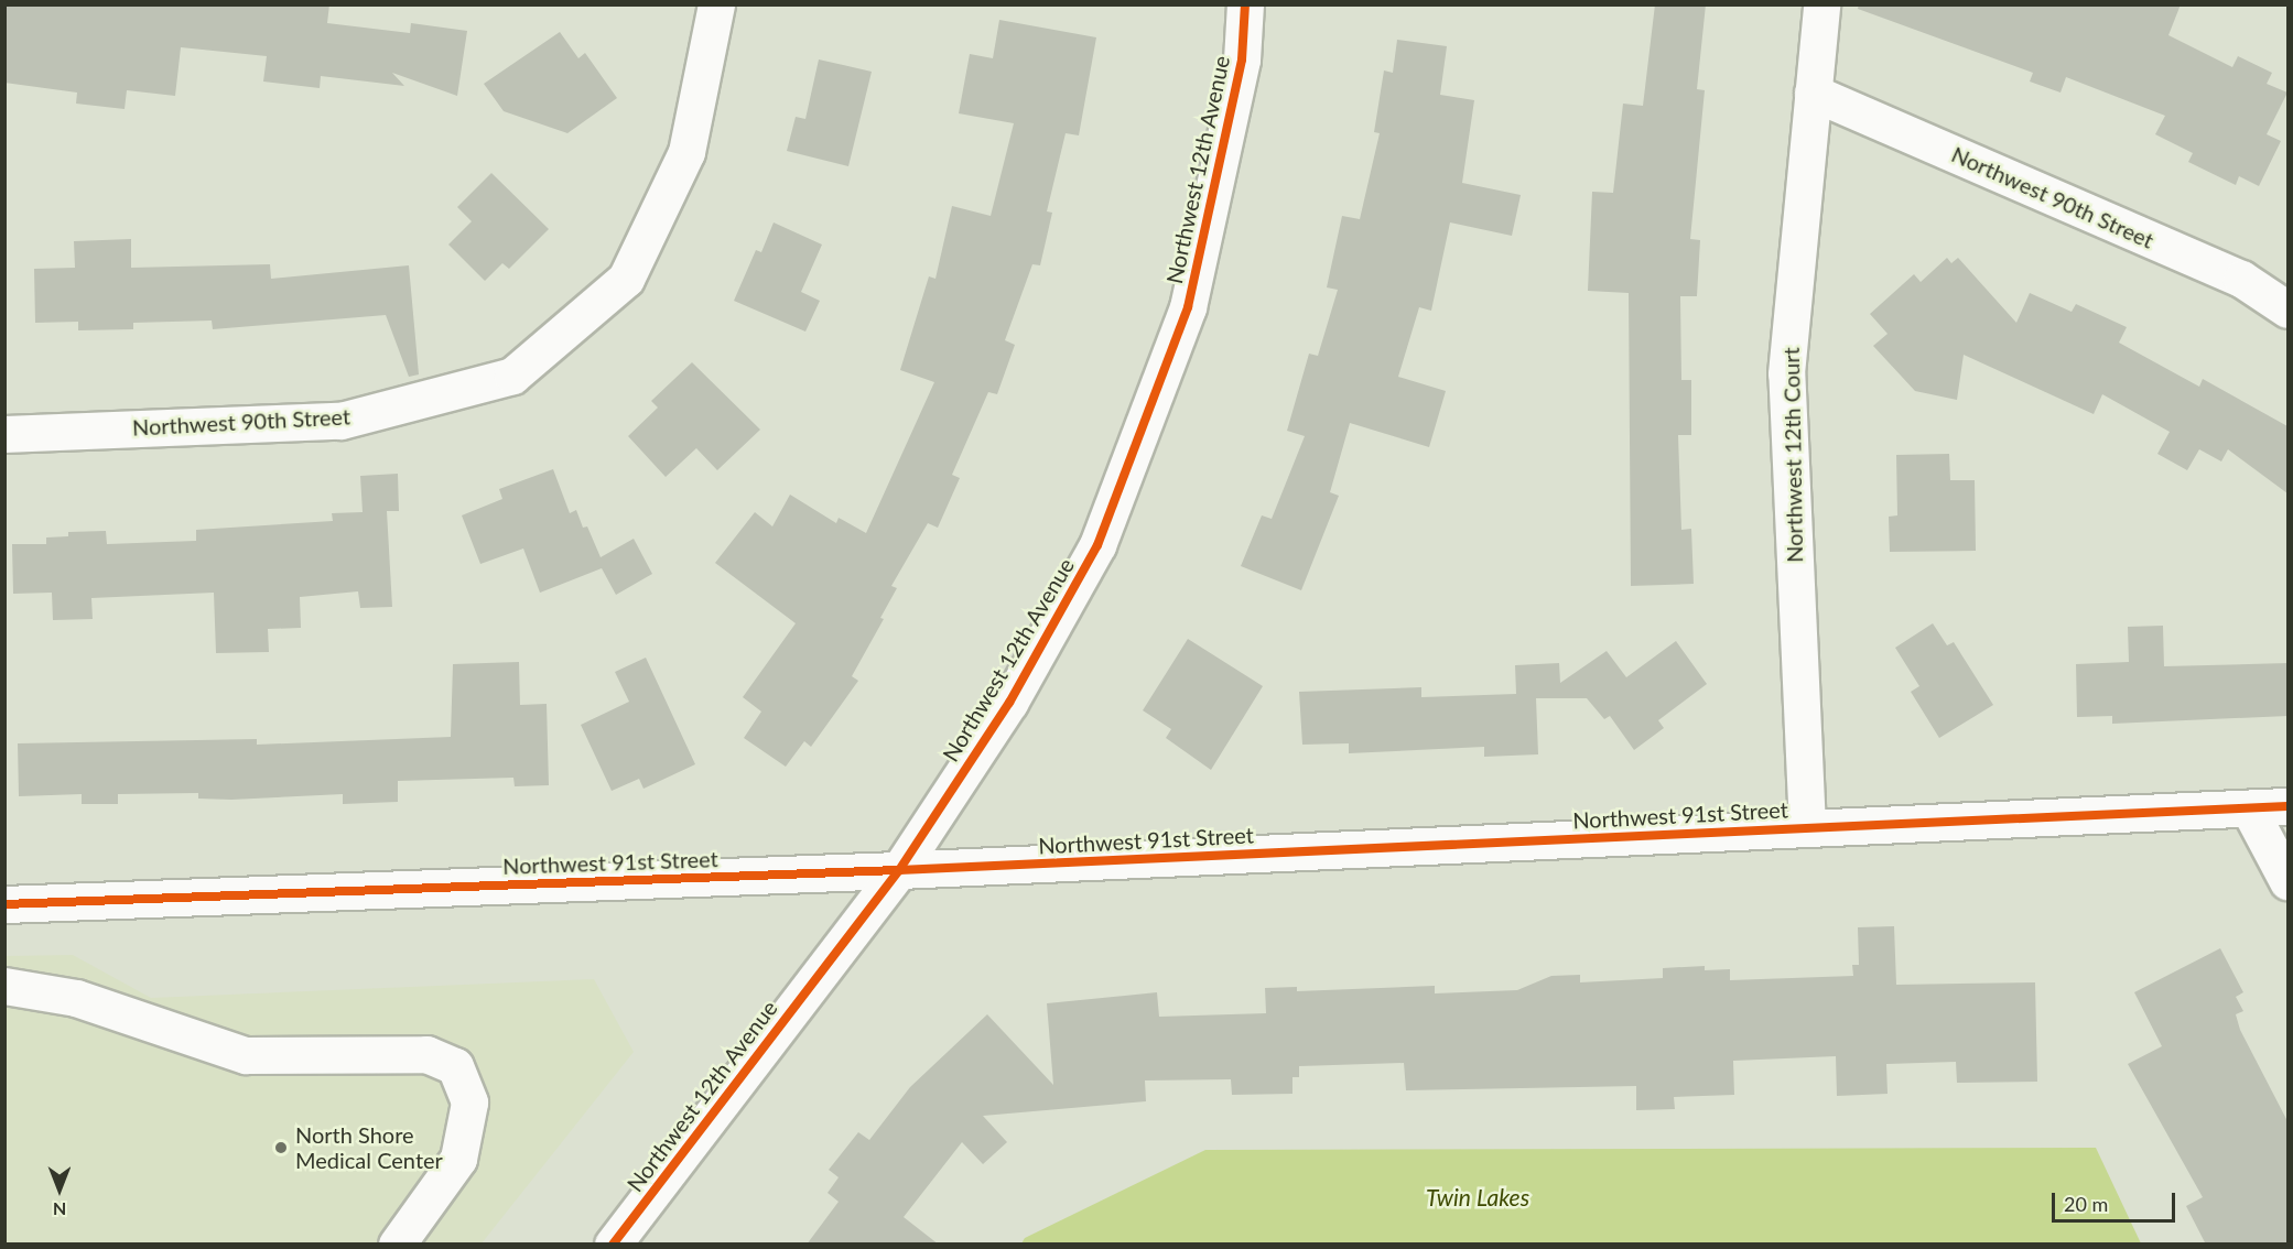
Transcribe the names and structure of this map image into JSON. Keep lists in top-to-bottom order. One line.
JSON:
{"streets":{"street":["Northwest 12th Avenue","Northwest 90th Street","Northwest 12th Court","Northwest 91st Street"]},"crossings":[["Northwest 12th Avenue","Northwest 91st Street"],["Northwest 90th Street","Northwest 12th Court"],["Northwest 12th Court","Northwest 91st Street"]],"water":["Twin Lakes"],"places":["North Shore Medical Center"],"scale_bar":"20 m","north":"bottom"}
